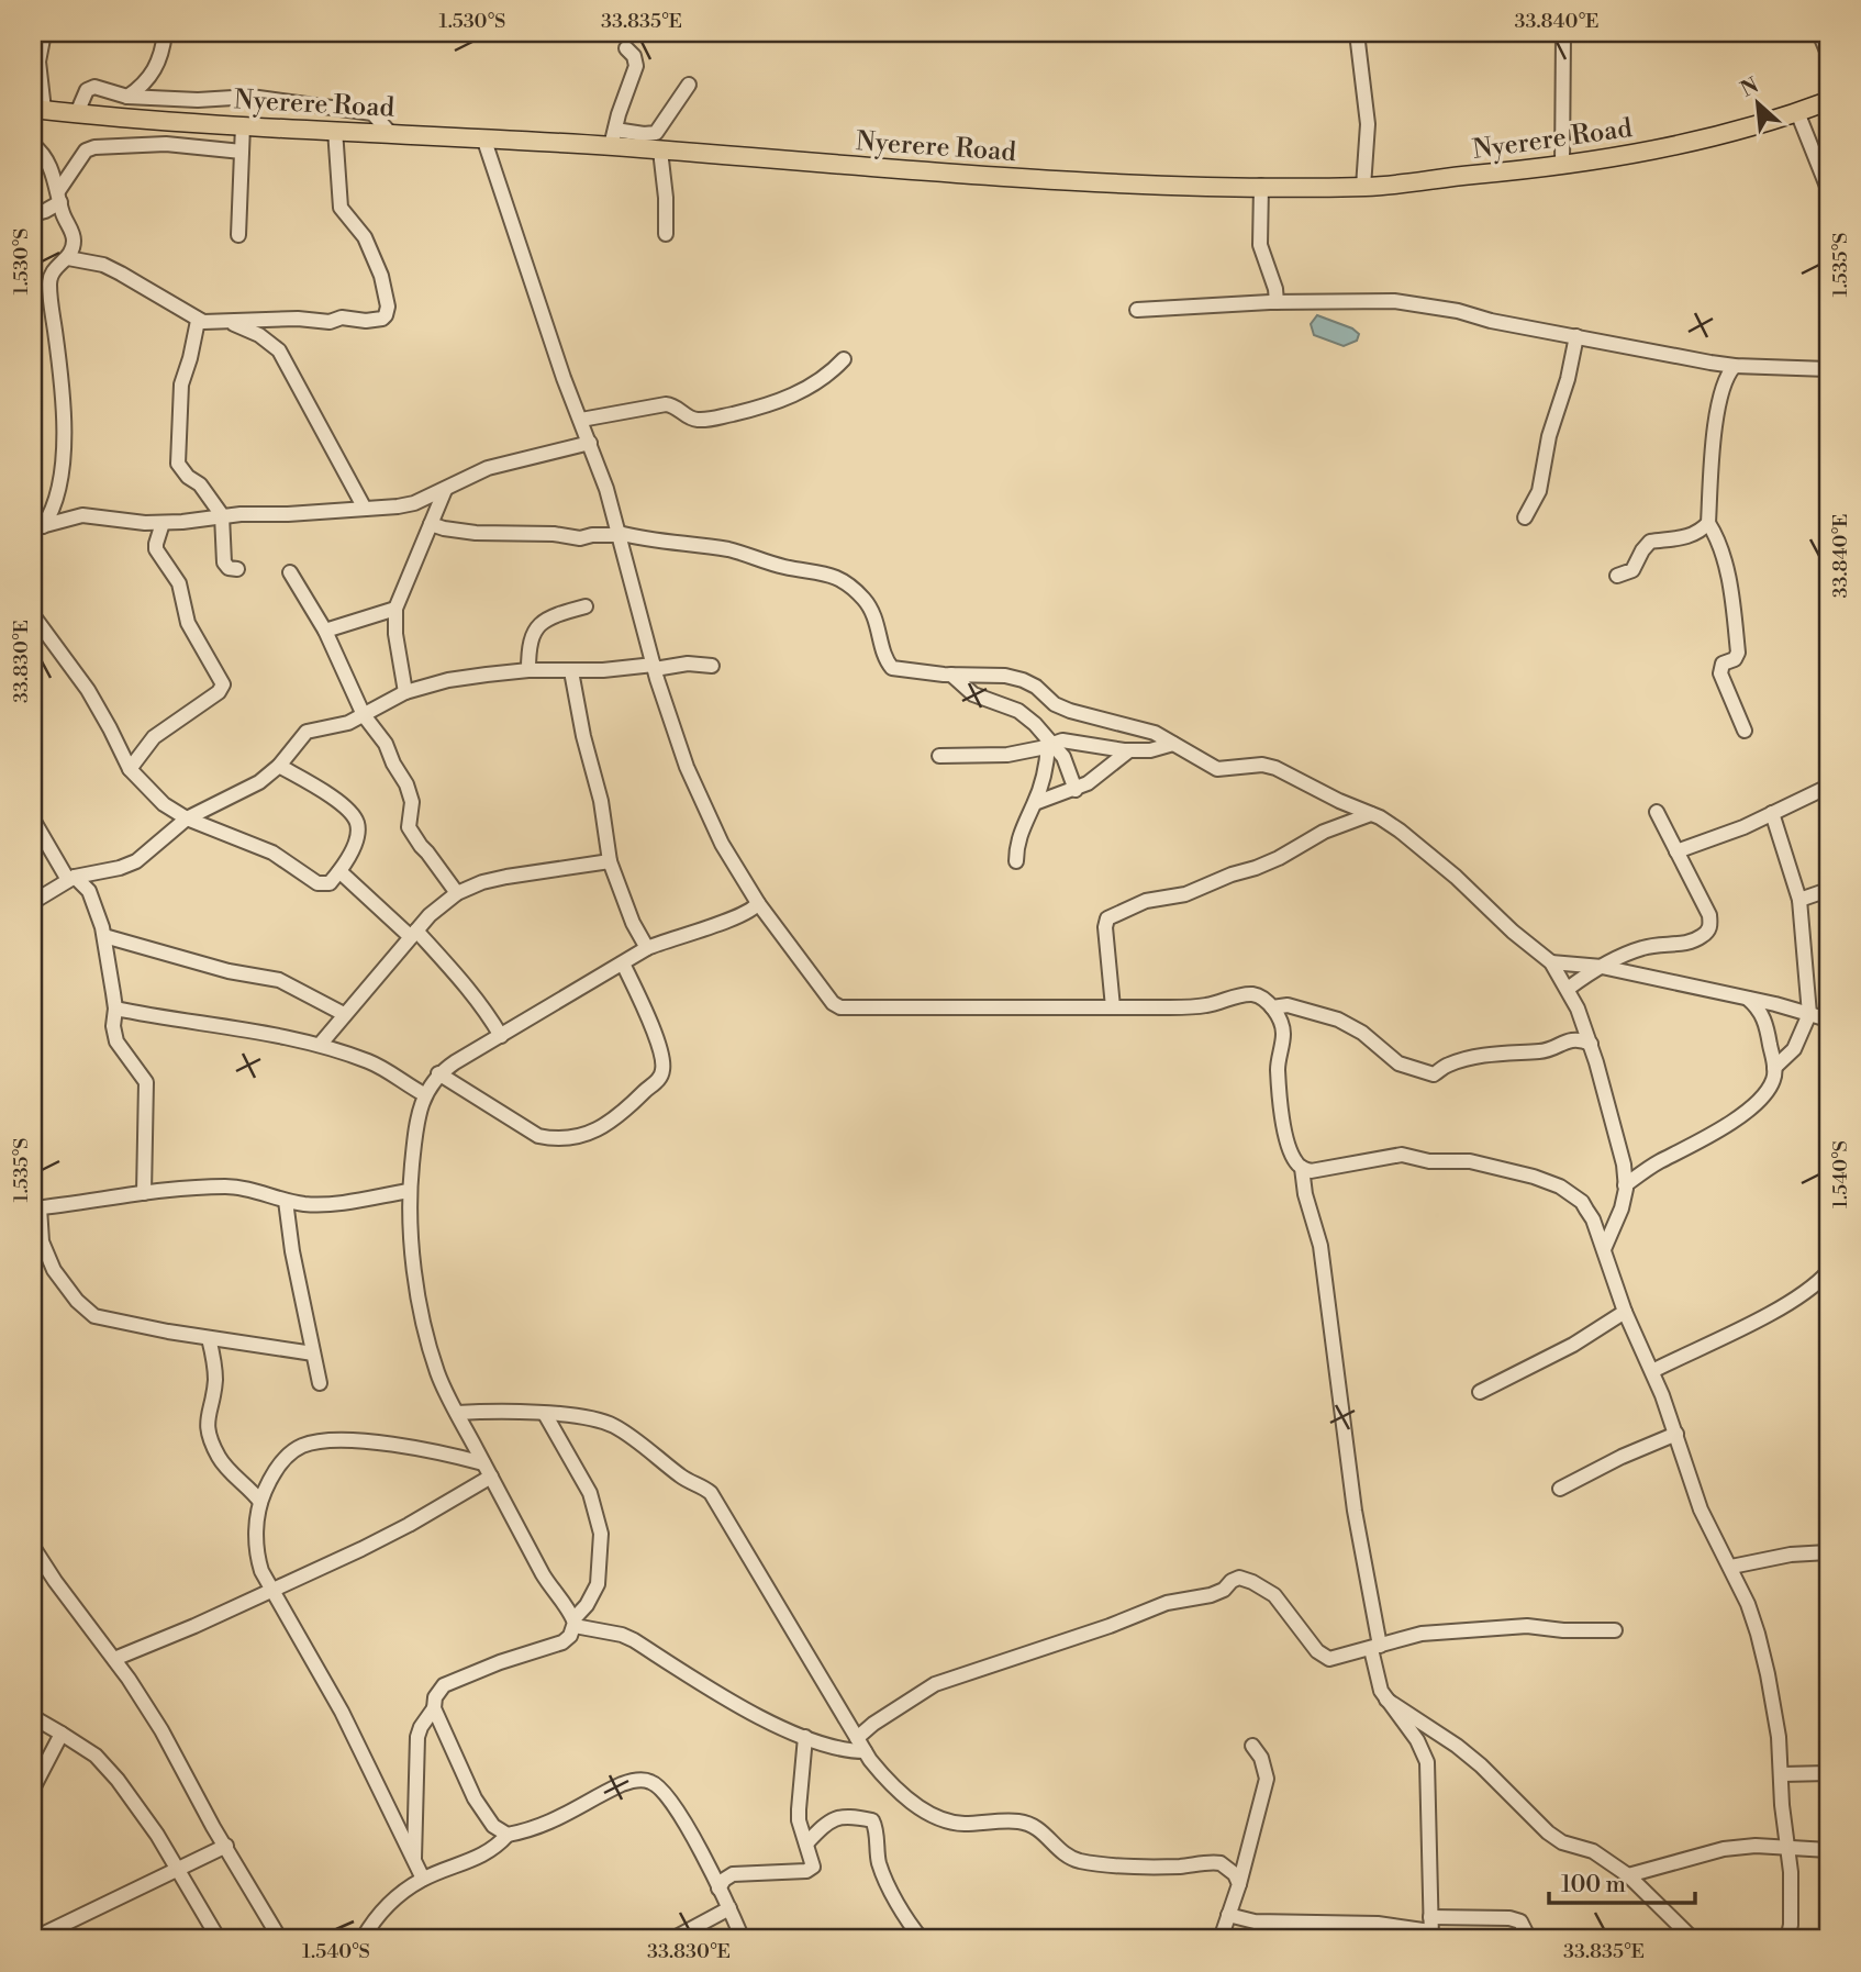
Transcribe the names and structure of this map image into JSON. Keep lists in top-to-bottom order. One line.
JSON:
{"streets":{"main road":["Nyerere Road"]},"scale_bar":"100 m","north":"top left","coordinates":["1.530°S","33.835°E","33.840°E","1.535°S","33.830°E","1.540°S"]}
